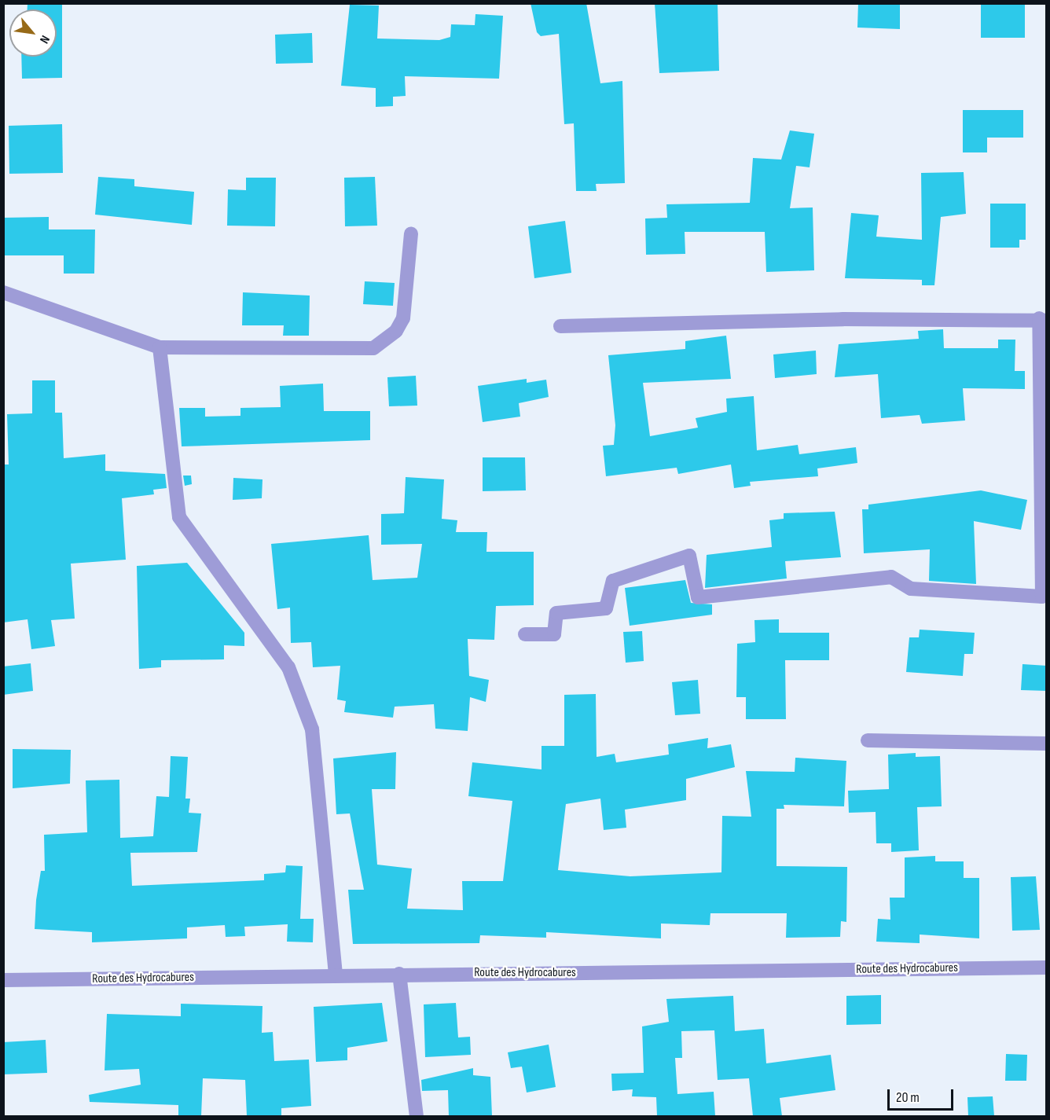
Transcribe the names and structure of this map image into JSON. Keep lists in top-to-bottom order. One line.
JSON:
{"streets":{"street":["Route des Hydrocabures"]},"scale_bar":"20 m","north":"bottom right"}
